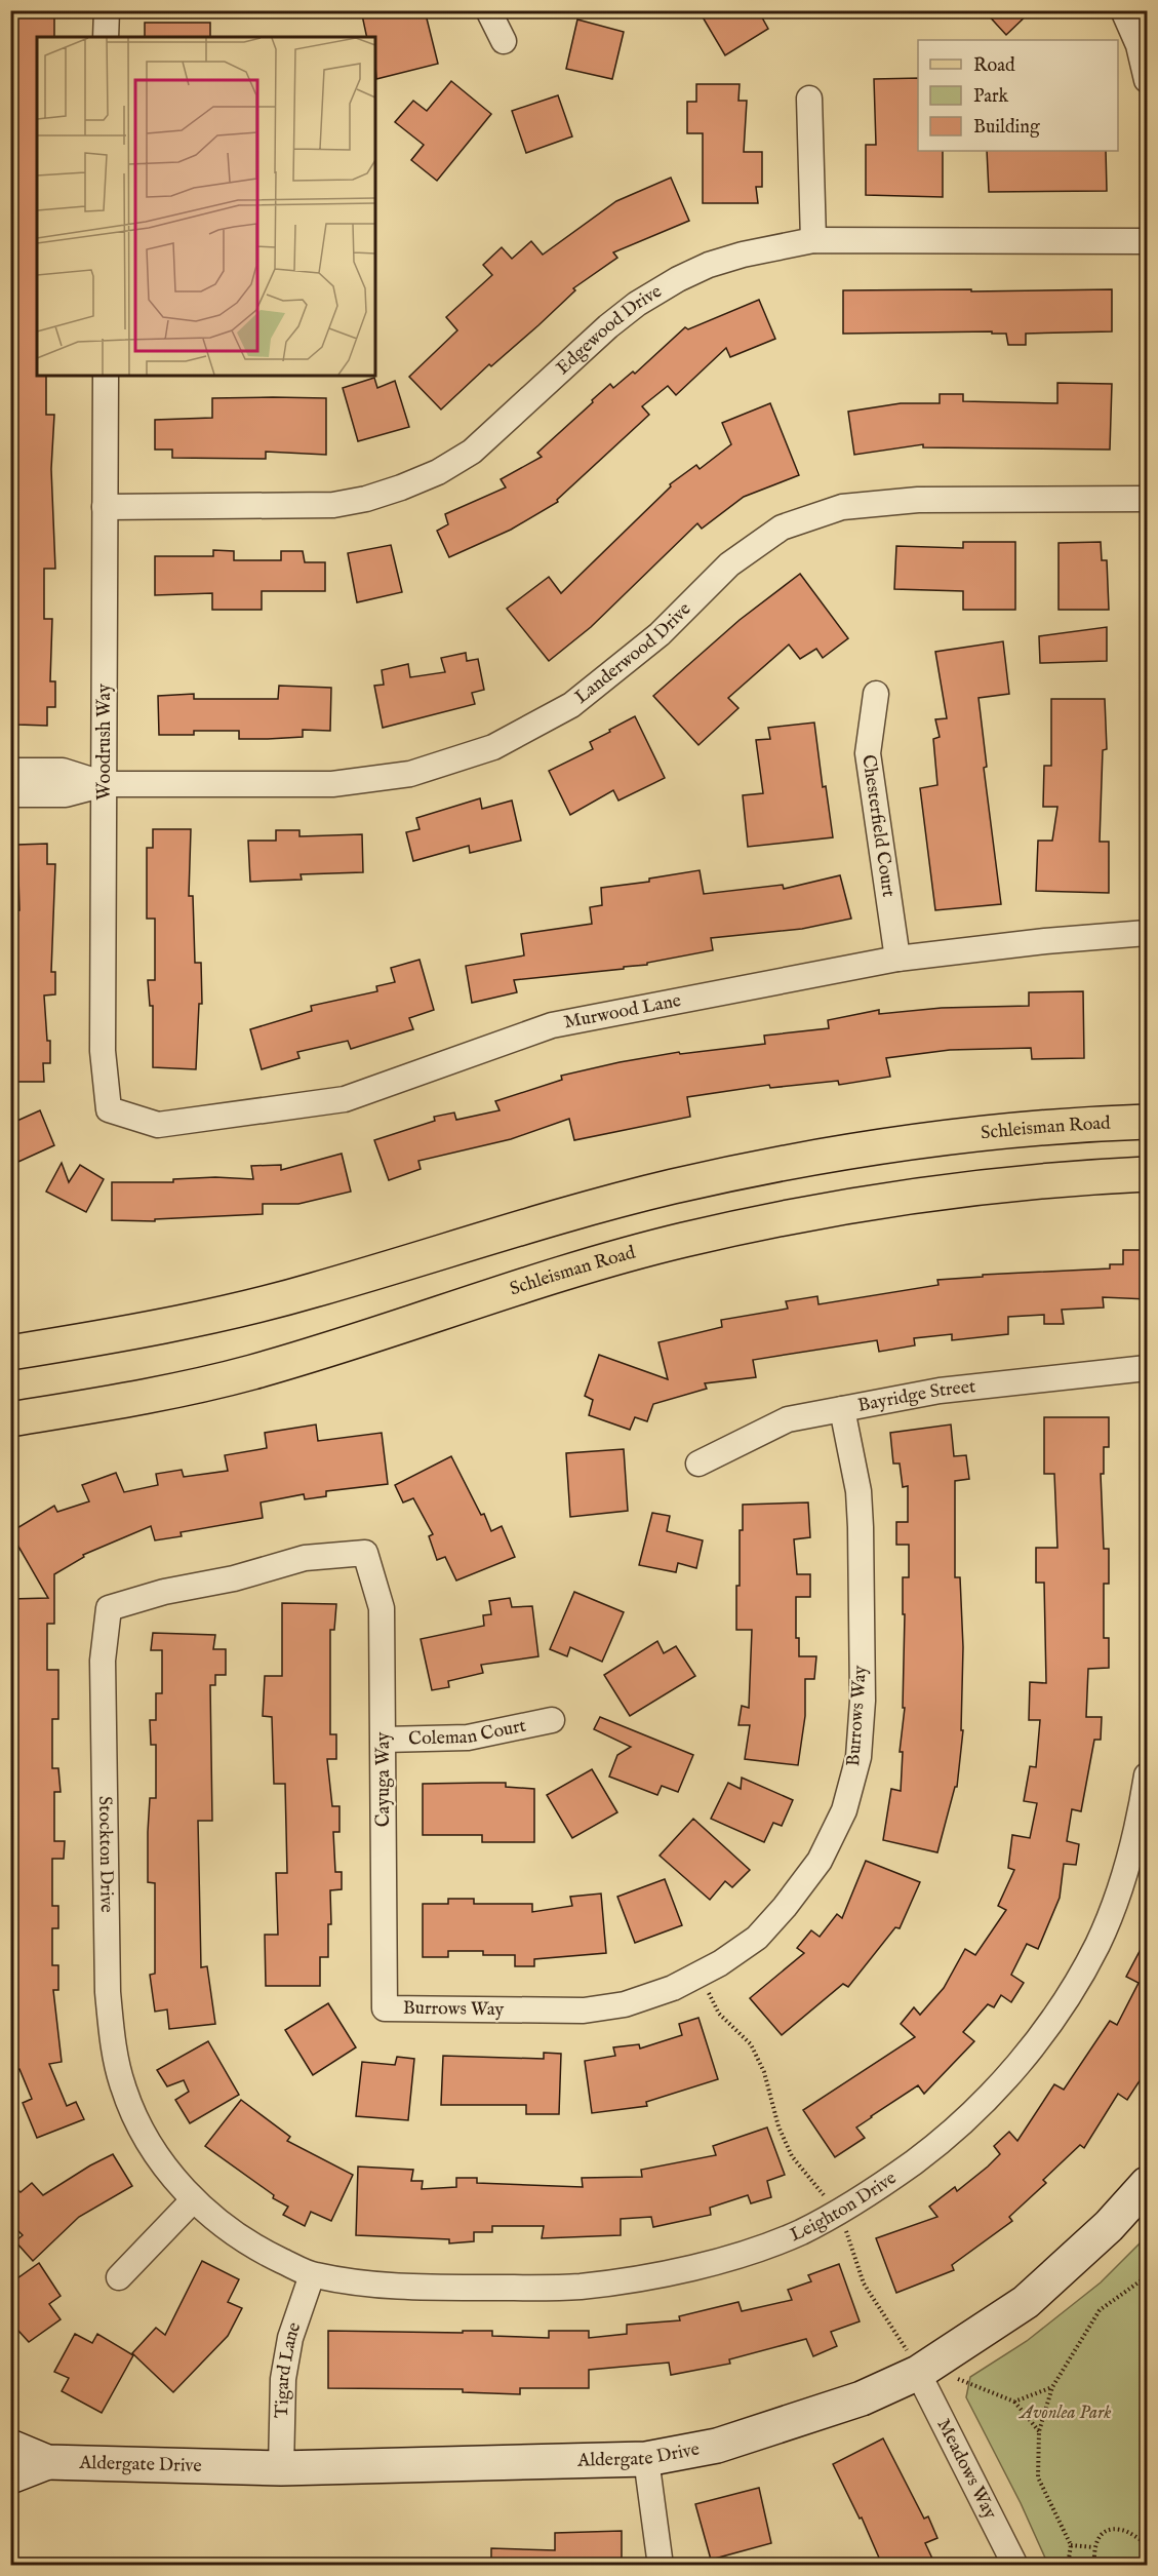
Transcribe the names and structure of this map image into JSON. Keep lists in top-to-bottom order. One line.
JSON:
{"streets":{"main road":["Schleisman Road"],"street":["Edgewood Drive","Landerwood Drive","Woodrush Way","Chesterfield Court","Murwood Lane","Bayridge Street","Burrows Way","Coleman Court","Cayuga Way","Stockton Drive","Leighton Drive","Tigard Lane","Aldergate Drive","Meadows Way"]},"crossings":[["Edgewood Drive","Woodrush Way"],["Landerwood Drive","Woodrush Way"],["Woodrush Way","Murwood Lane"],["Chesterfield Court","Murwood Lane"],["Bayridge Street","Burrows Way"],["Burrows Way","Cayuga Way"],["Coleman Court","Cayuga Way"],["Cayuga Way","Stockton Drive"],["Stockton Drive","Leighton Drive"],["Stockton Drive","Tigard Lane"],["Leighton Drive","Tigard Lane"],["Tigard Lane","Aldergate Drive"],["Aldergate Drive","Meadows Way"]],"parks":["Avonlea Park"],"legend":["Road","Park","Building"]}
